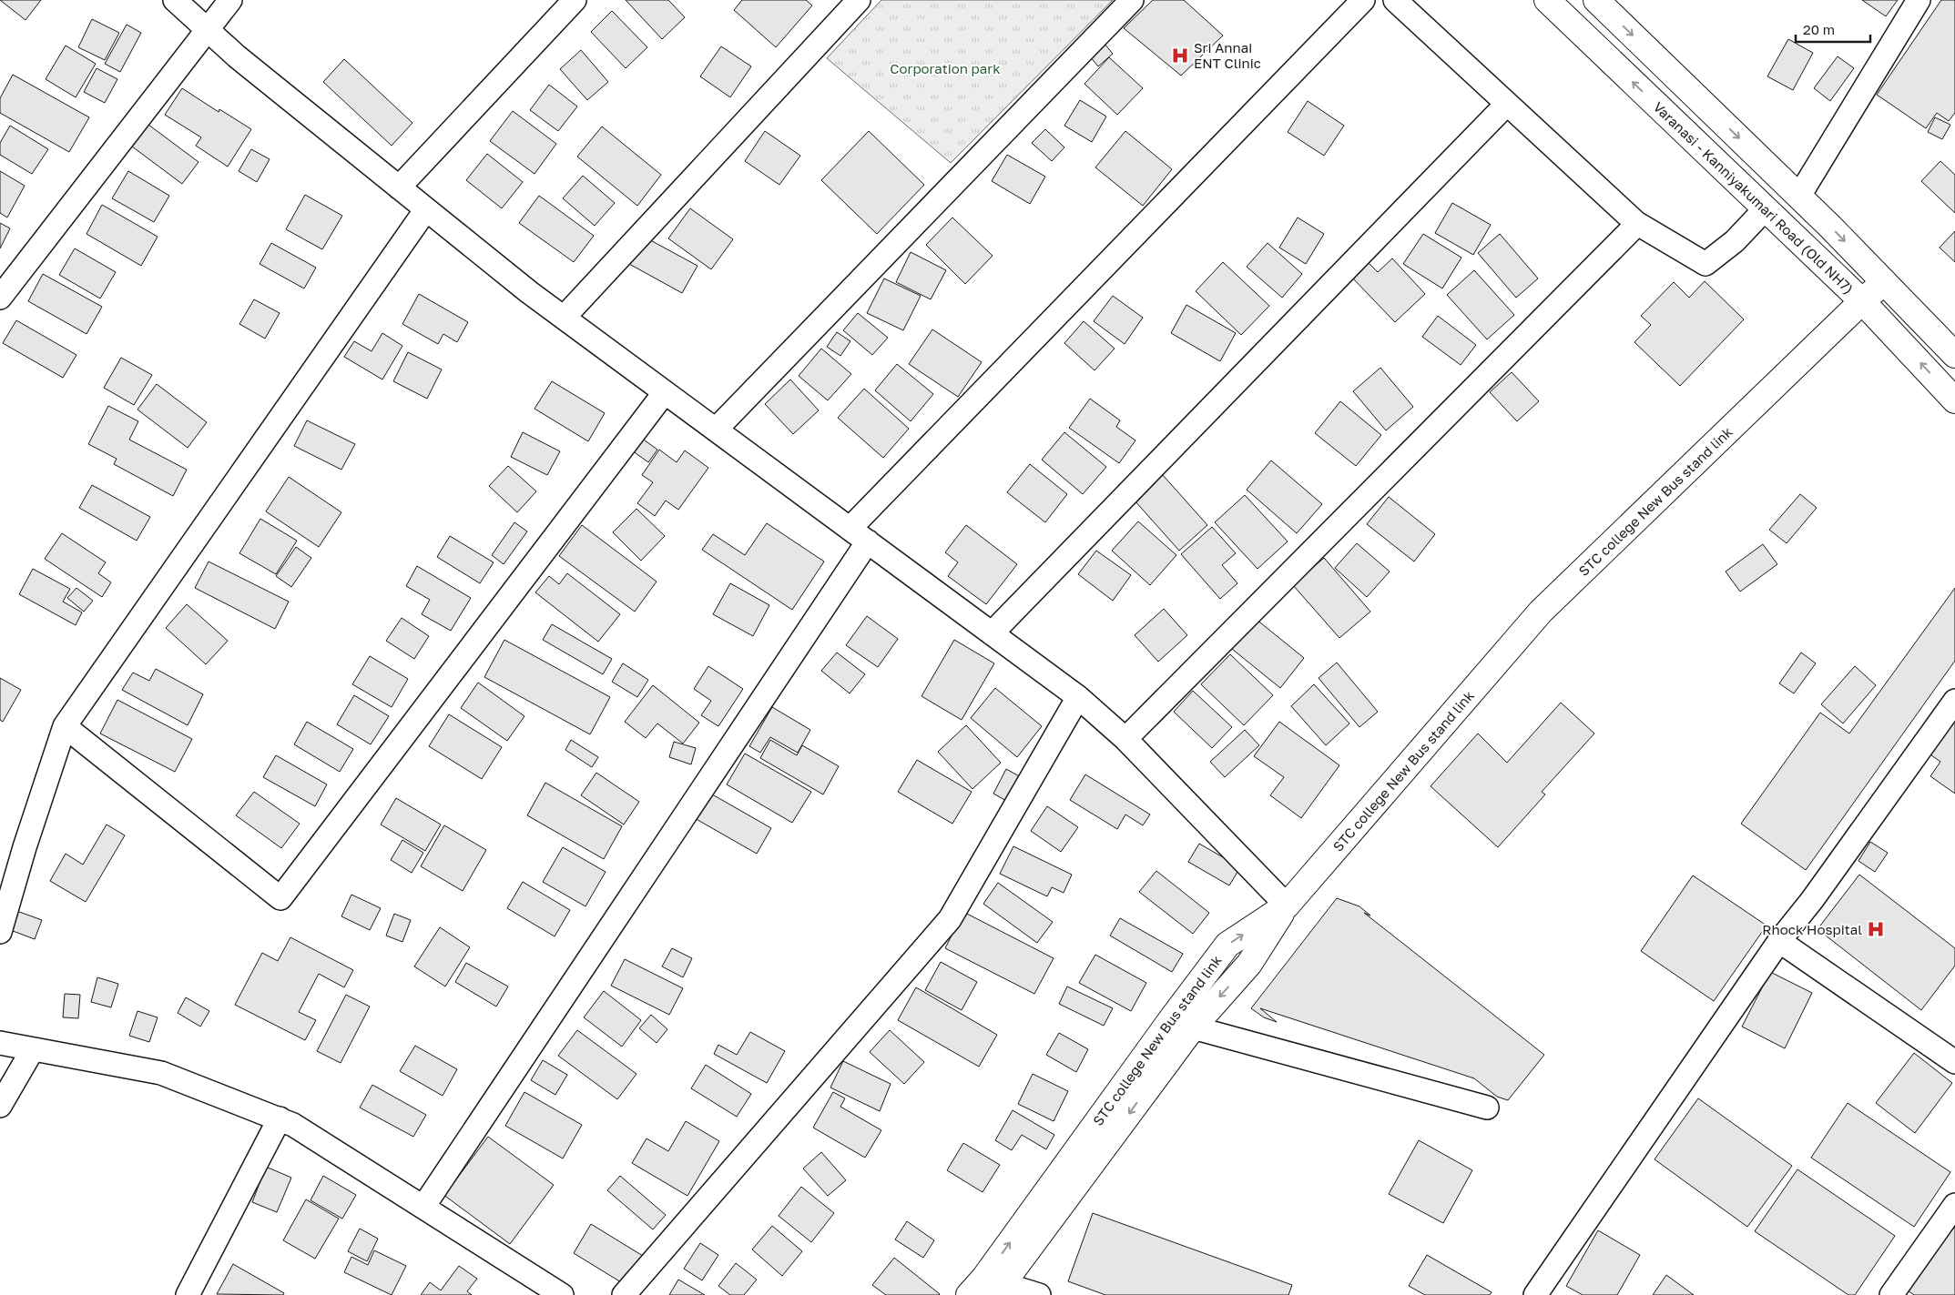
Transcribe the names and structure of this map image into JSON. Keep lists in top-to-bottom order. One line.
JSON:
{"streets":{"street":["Varanasi - Kanniyakumari Road (Old NH7)","STC college New Bus stand link"]},"crossings":[["Varanasi - Kanniyakumari Road (Old NH7)","STC college New Bus stand link"]],"parks":["Corporation park"],"places":{"hospital":["Sri Annai ENT Clinic","Rhock Hospital"]},"scale_bar":"20 m"}
